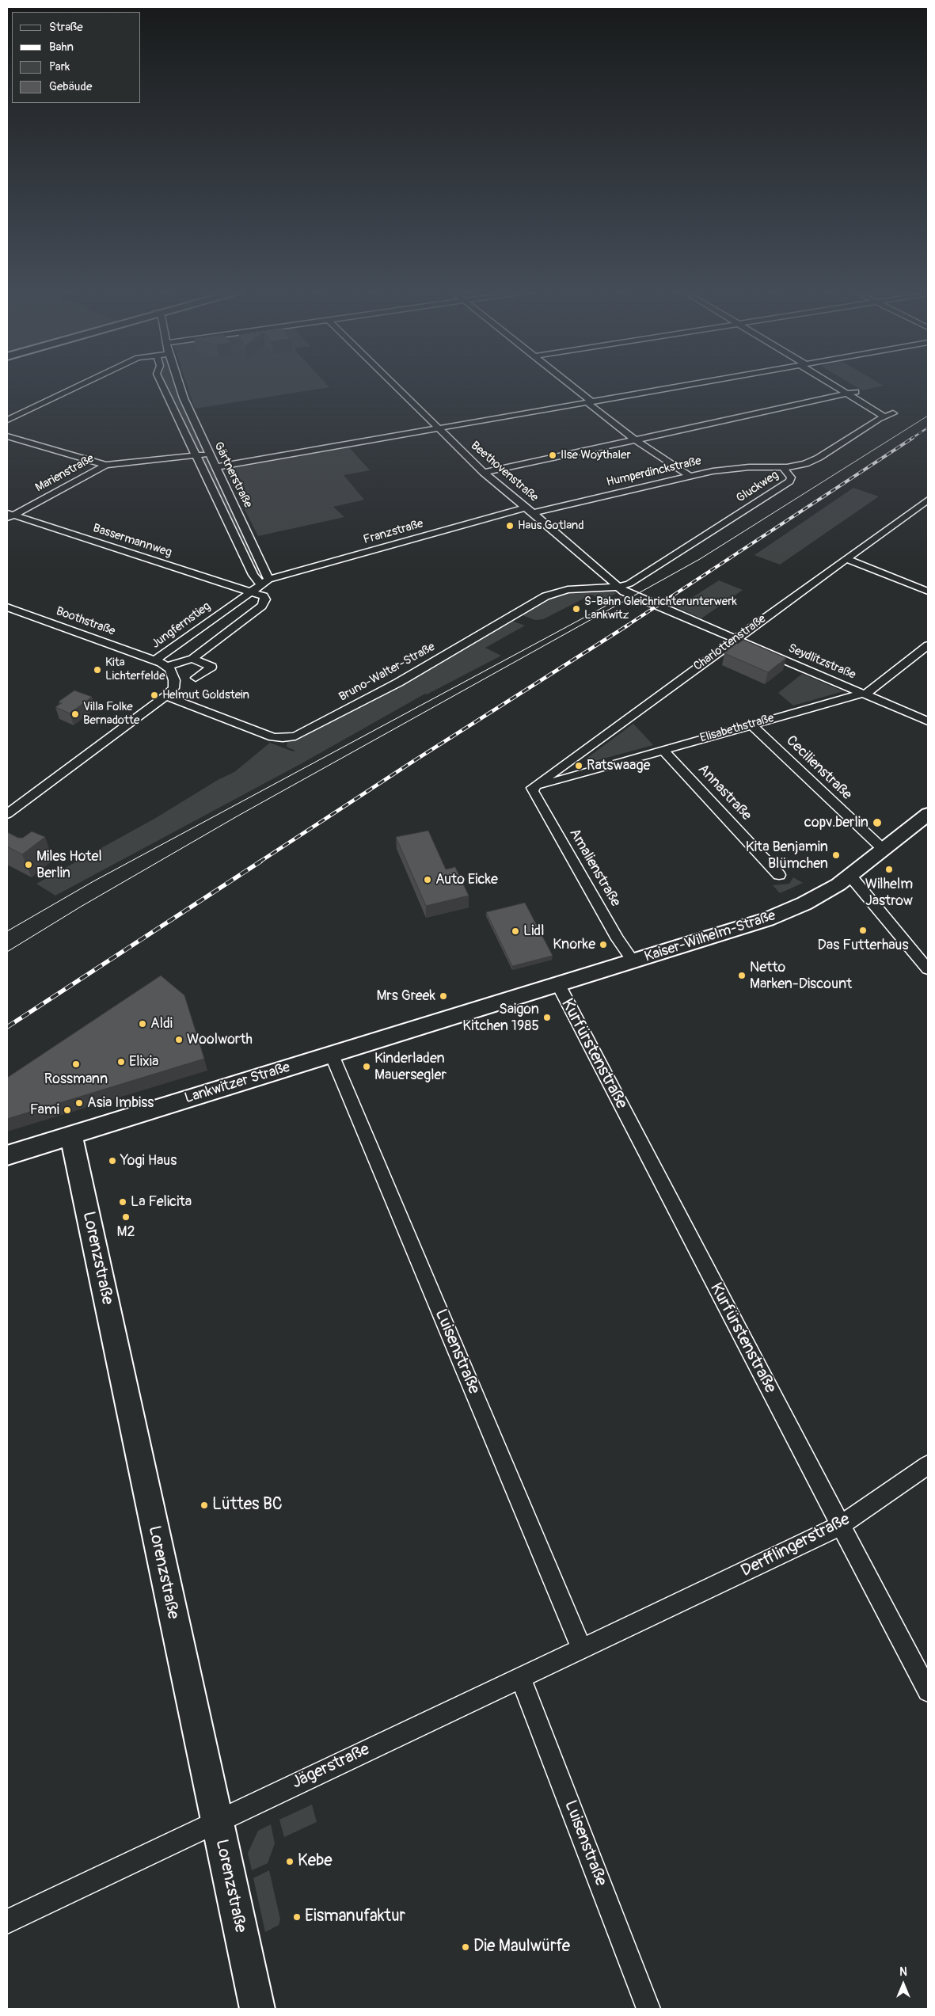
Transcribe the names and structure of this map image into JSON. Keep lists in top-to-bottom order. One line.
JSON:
{"streets":{"street":["Beethovenstraße","Humperdinckstraße","Marienstraße","Gärtnerstraße","Gluckweg","Franzstraße","Bassermannweg","Boothstraße","Jungfernstieg","Charlottenstraße","Seydlitzstraße","Bruno-Walter-Straße","Elisabethstraße","Cecilienstraße","Annastraße","Amalienstraße","Kaiser-Wilhelm-Straße","Kurfürstenstraße","Lankwitzer Straße","Lorenzstraße","Luisenstraße","Derfflingerstraße","Jägerstraße"]},"crossings":[["Beethovenstraße","Humperdinckstraße"],["Beethovenstraße","Gluckweg"],["Beethovenstraße","Franzstraße"],["Beethovenstraße","Seydlitzstraße"],["Beethovenstraße","Bruno-Walter-Straße"],["Humperdinckstraße","Gluckweg"],["Humperdinckstraße","Franzstraße"],["Marienstraße","Gärtnerstraße"],["Marienstraße","Bassermannweg"],["Gärtnerstraße","Franzstraße"],["Gärtnerstraße","Jungfernstieg"],["Gluckweg","Seydlitzstraße"],["Gluckweg","Bruno-Walter-Straße"],["Franzstraße","Jungfernstieg"],["Bassermannweg","Jungfernstieg"],["Boothstraße","Jungfernstieg"],["Jungfernstieg","Bruno-Walter-Straße"],["Charlottenstraße","Seydlitzstraße"],["Charlottenstraße","Elisabethstraße"],["Charlottenstraße","Amalienstraße"],["Seydlitzstraße","Bruno-Walter-Straße"],["Seydlitzstraße","Elisabethstraße"],["Elisabethstraße","Cecilienstraße"],["Elisabethstraße","Annastraße"],["Elisabethstraße","Amalienstraße"],["Cecilienstraße","Kaiser-Wilhelm-Straße"],["Amalienstraße","Kaiser-Wilhelm-Straße"],["Kaiser-Wilhelm-Straße","Kurfürstenstraße"],["Kaiser-Wilhelm-Straße","Lankwitzer Straße"],["Kurfürstenstraße","Derfflingerstraße"],["Lankwitzer Straße","Lorenzstraße"],["Lankwitzer Straße","Luisenstraße"],["Lorenzstraße","Jägerstraße"],["Luisenstraße","Jägerstraße"],["Derfflingerstraße","Jägerstraße"]],"places":["Ilse Woythaler","Haus Gotland","S-Bahn Gleichrichterunterwerk Lankwitz","Kita Lichterfelde","Helmut Goldstein","Villa Folke Bernadotte","Ratswaage","copv.berlin","Kita Benjamin Blümchen","Miles Hotel Berlin","Wilhelm Jastrow","Auto Eicke","Das Futterhaus","Lidl","Knorke","Netto Marken-Discount","Mrs Greek","Saigon Kitchen 1985","Aldi","Woolworth","Elixia","Rossmann","Kinderladen Mauersegler","Asia Imbiss","Fami","Yogi Haus","La Felicita","M2","Lüttes BC","Kebe","Eismanufaktur","Die Maulwürfe"],"legend":["Straße","Bahn","Park","Gebäude"],"north":"top"}
